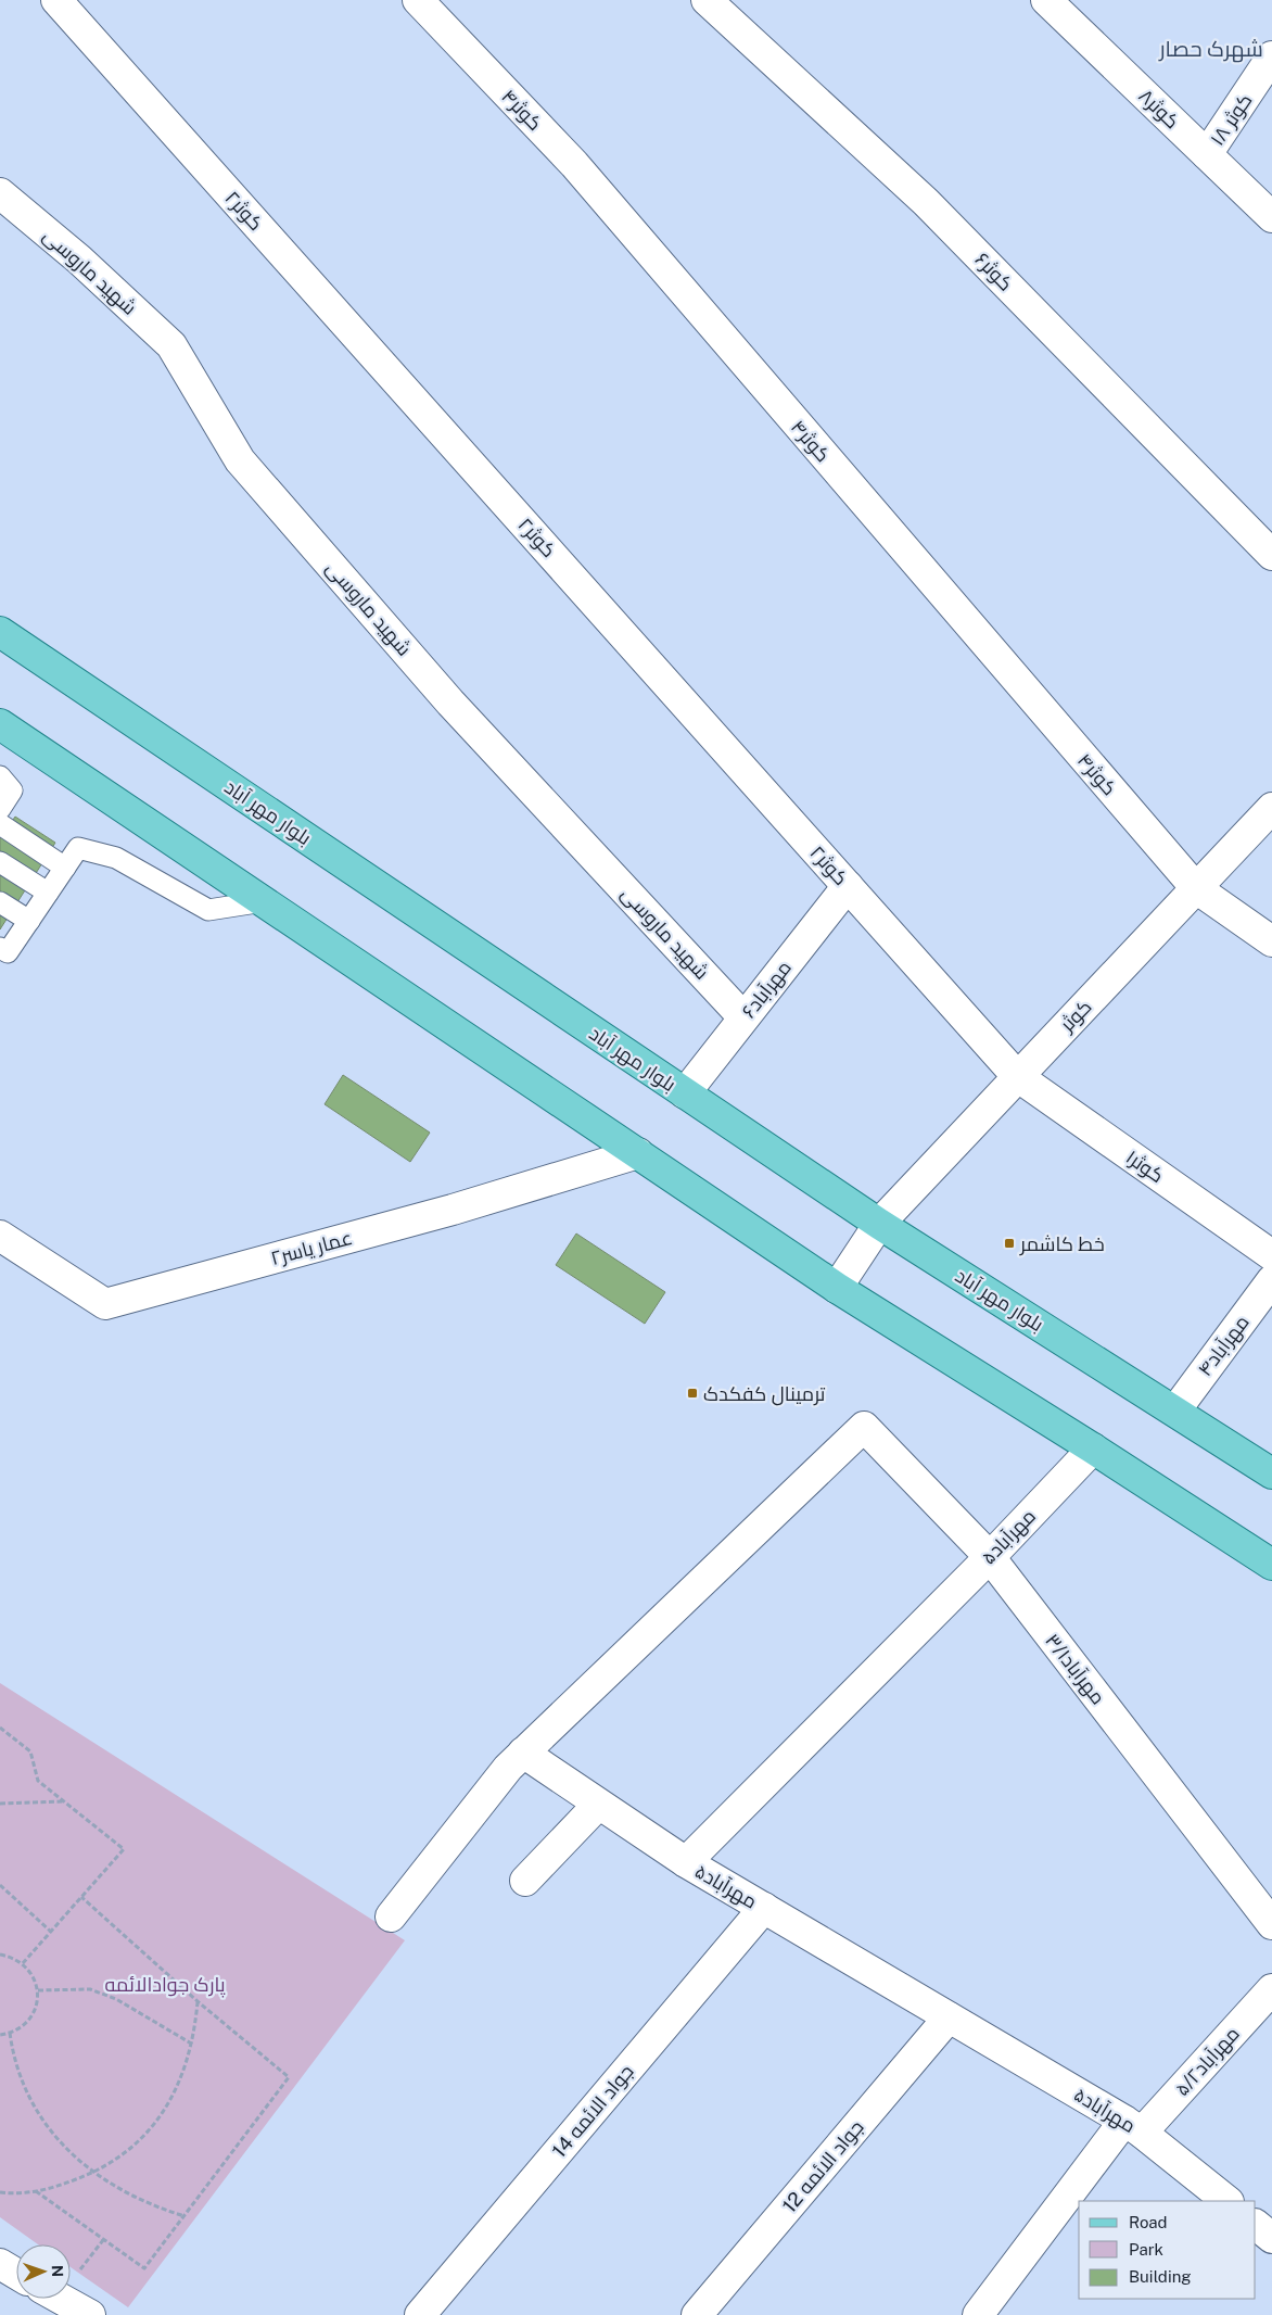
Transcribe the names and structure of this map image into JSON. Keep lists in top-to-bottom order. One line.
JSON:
{"streets":{"main road":["بلوار مهر آباد"],"street":["کوثر۸","کوثر۴","کوثر ۱۸","کوثر۲","شهید ماروسی","کوثر۶","مهرآباد۶","کوثر","کوثر۱","عمار یاسر۲","مهرآباد۴","مهرآباد۵","مهرآباد۳/۱","مهرآباد۵/۲","جواد الائمه 14","جواد الائمه 12"]},"crossings":[["کوثر۸","کوثر ۱۸"],["کوثر۴","کوثر"],["کوثر۲","مهرآباد۶"],["کوثر۲","کوثر"],["کوثر۲","کوثر۱"],["شهید ماروسی","مهرآباد۶"],["بلوار مهر آباد","مهرآباد۶"],["بلوار مهر آباد","کوثر"],["بلوار مهر آباد","مهرآباد۴"],["کوثر","کوثر۱"],["مهرآباد۵","مهرآباد۳/۱"],["مهرآباد۵","مهرآباد۵/۲"],["مهرآباد۵","جواد الائمه 14"],["مهرآباد۵","جواد الائمه 12"]],"districts":["شهرک حصار"],"parks":["پارک جوادالائمه"],"places":{"transit":["خط کاشمر","ترمینال کفکدک"]},"legend":["Road","Park","Building"],"north":"right"}
